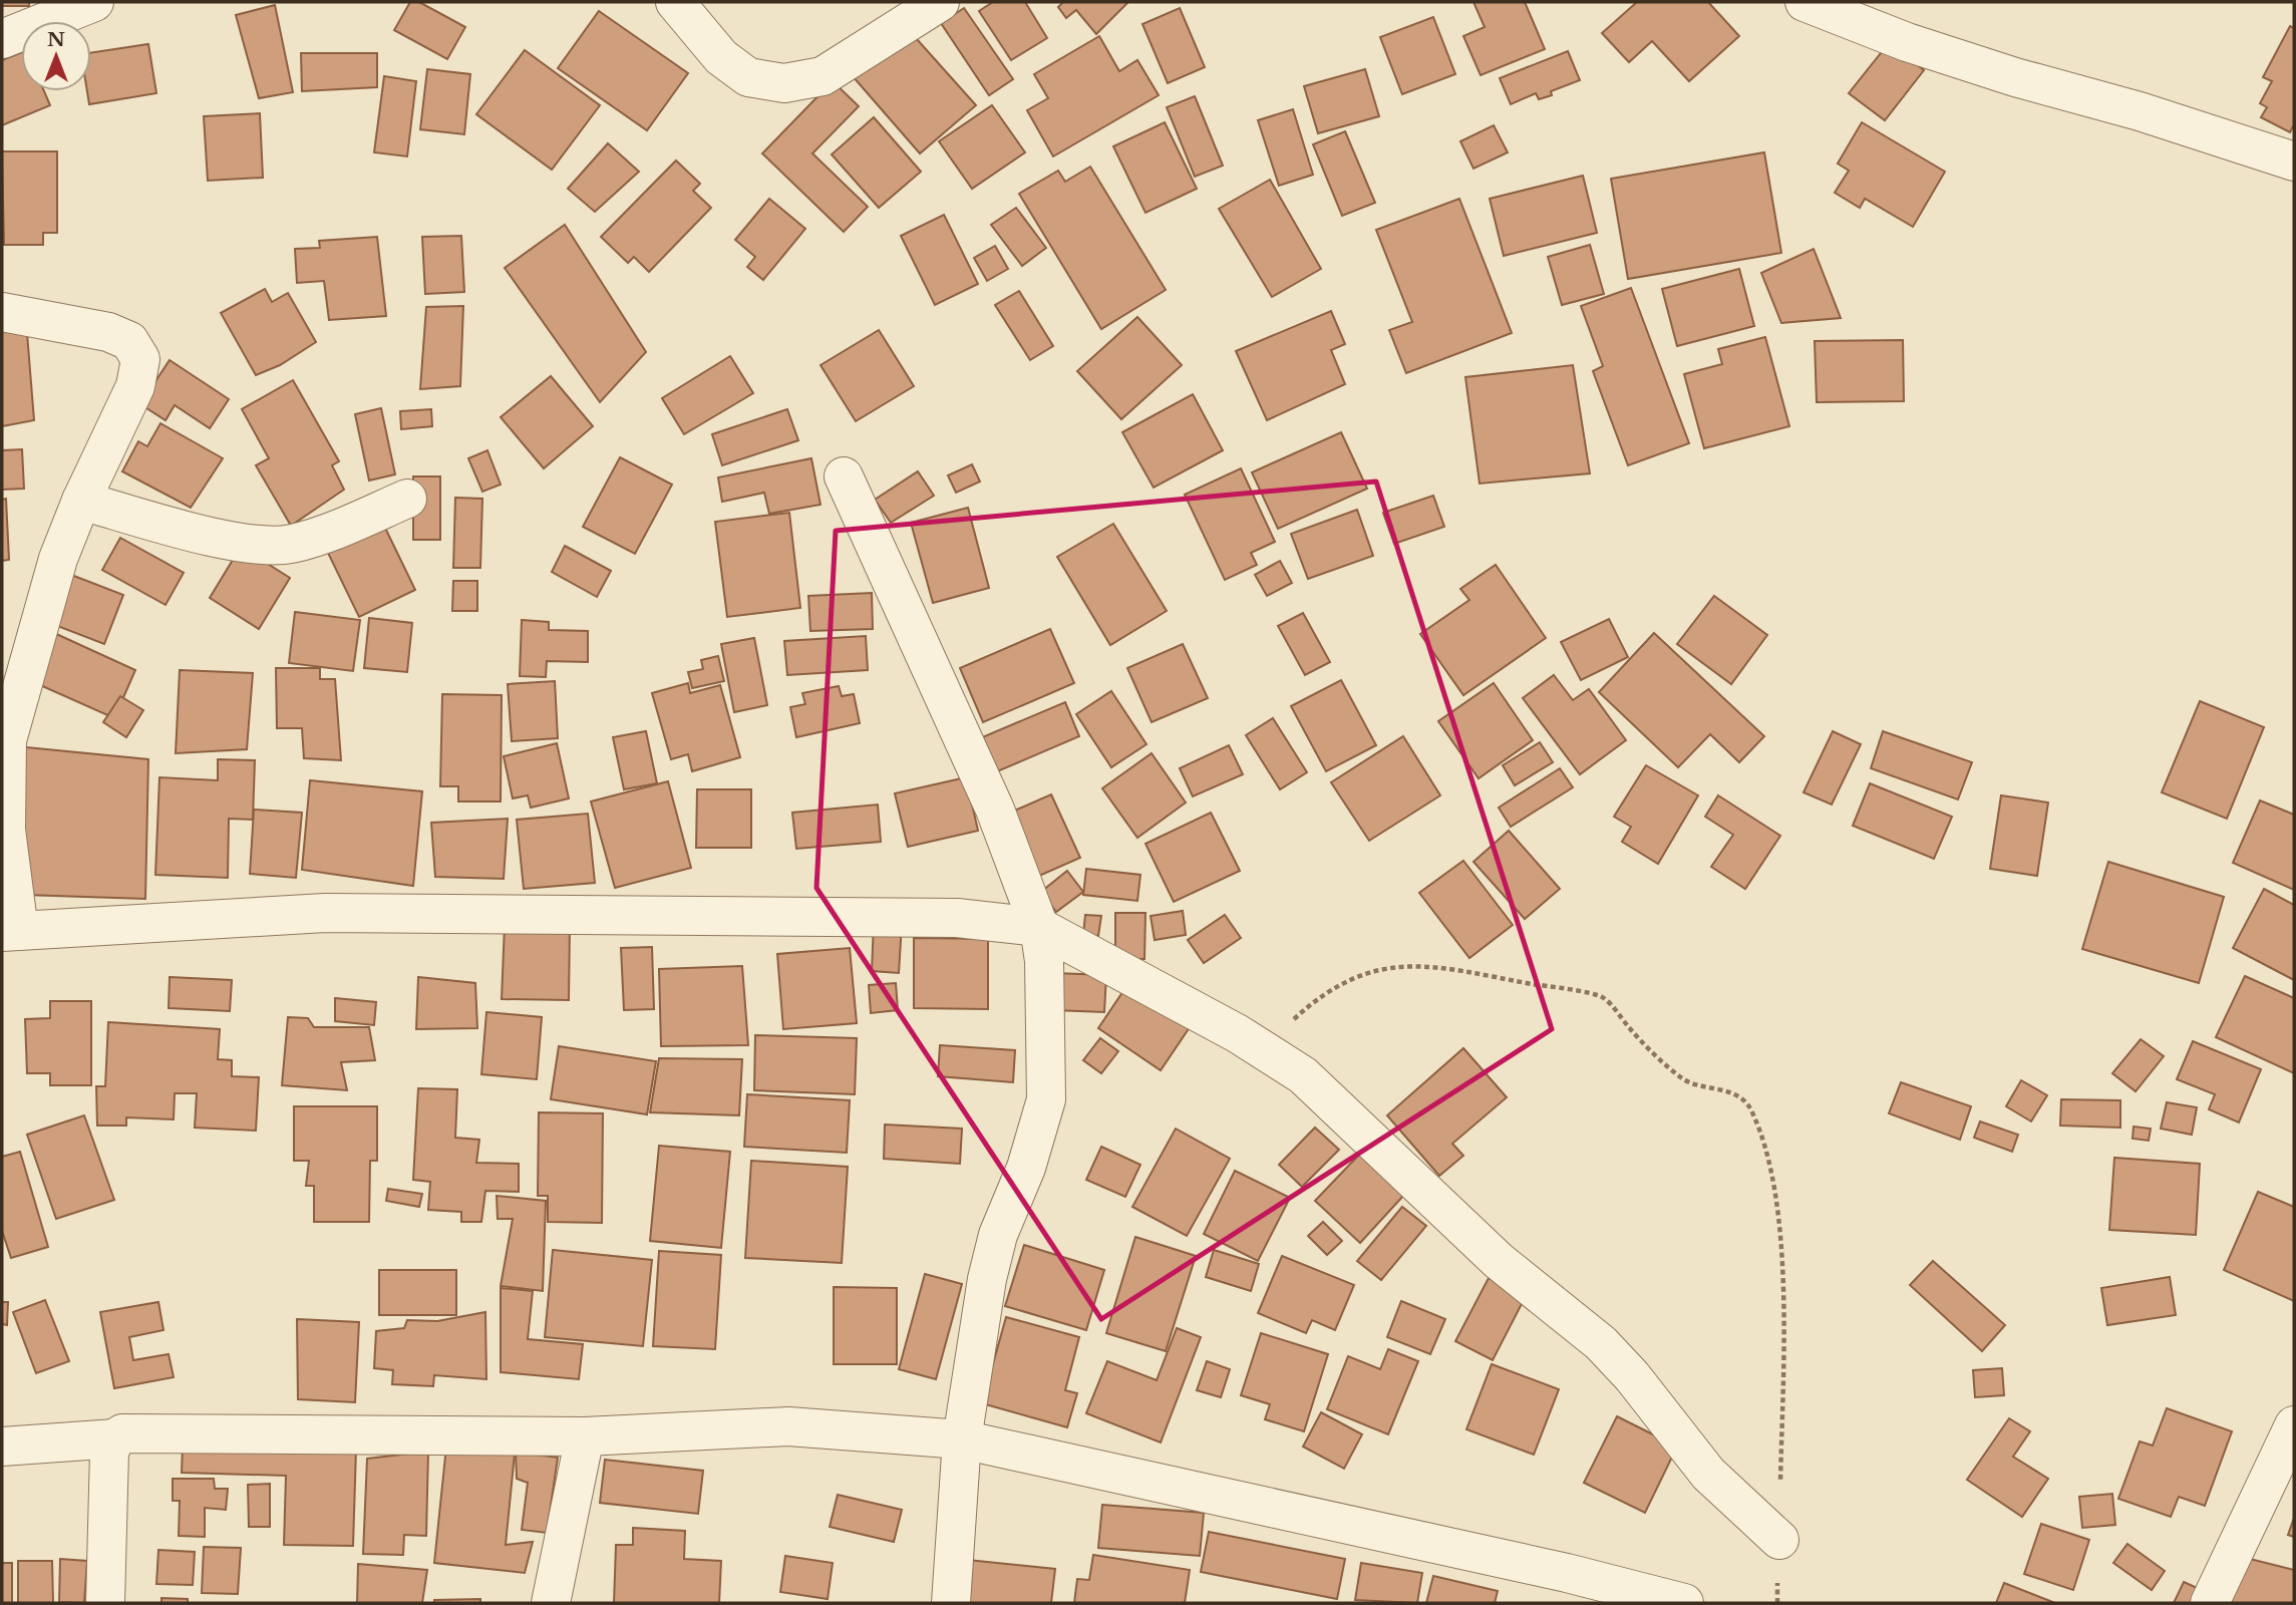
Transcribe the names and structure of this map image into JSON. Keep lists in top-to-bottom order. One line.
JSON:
{"north":"top"}
